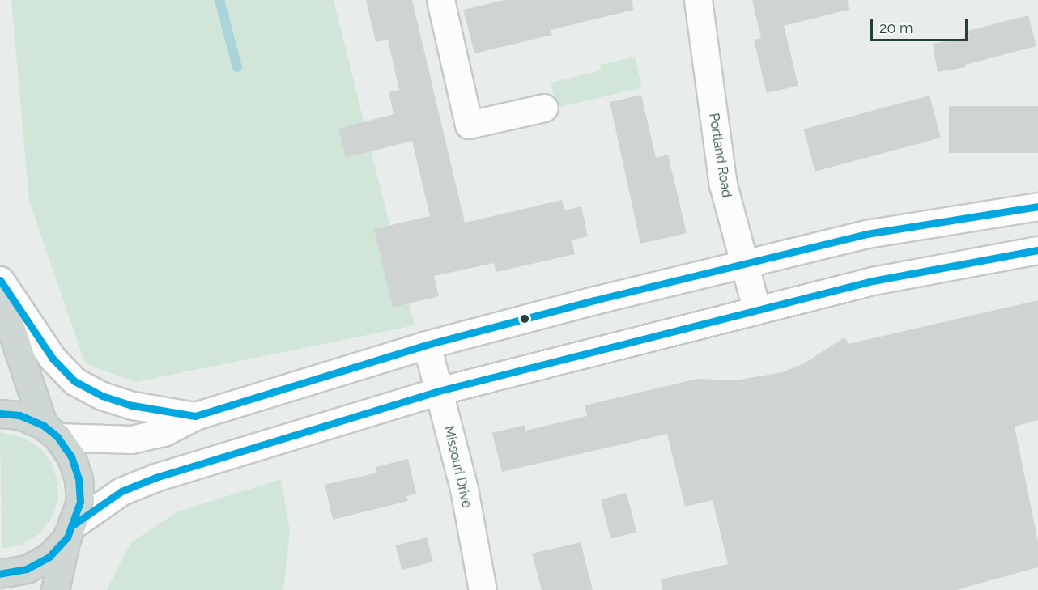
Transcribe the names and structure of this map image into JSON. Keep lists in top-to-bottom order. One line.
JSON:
{"streets":{"street":["Portland Road","Missouri Drive"]},"scale_bar":"20 m"}
